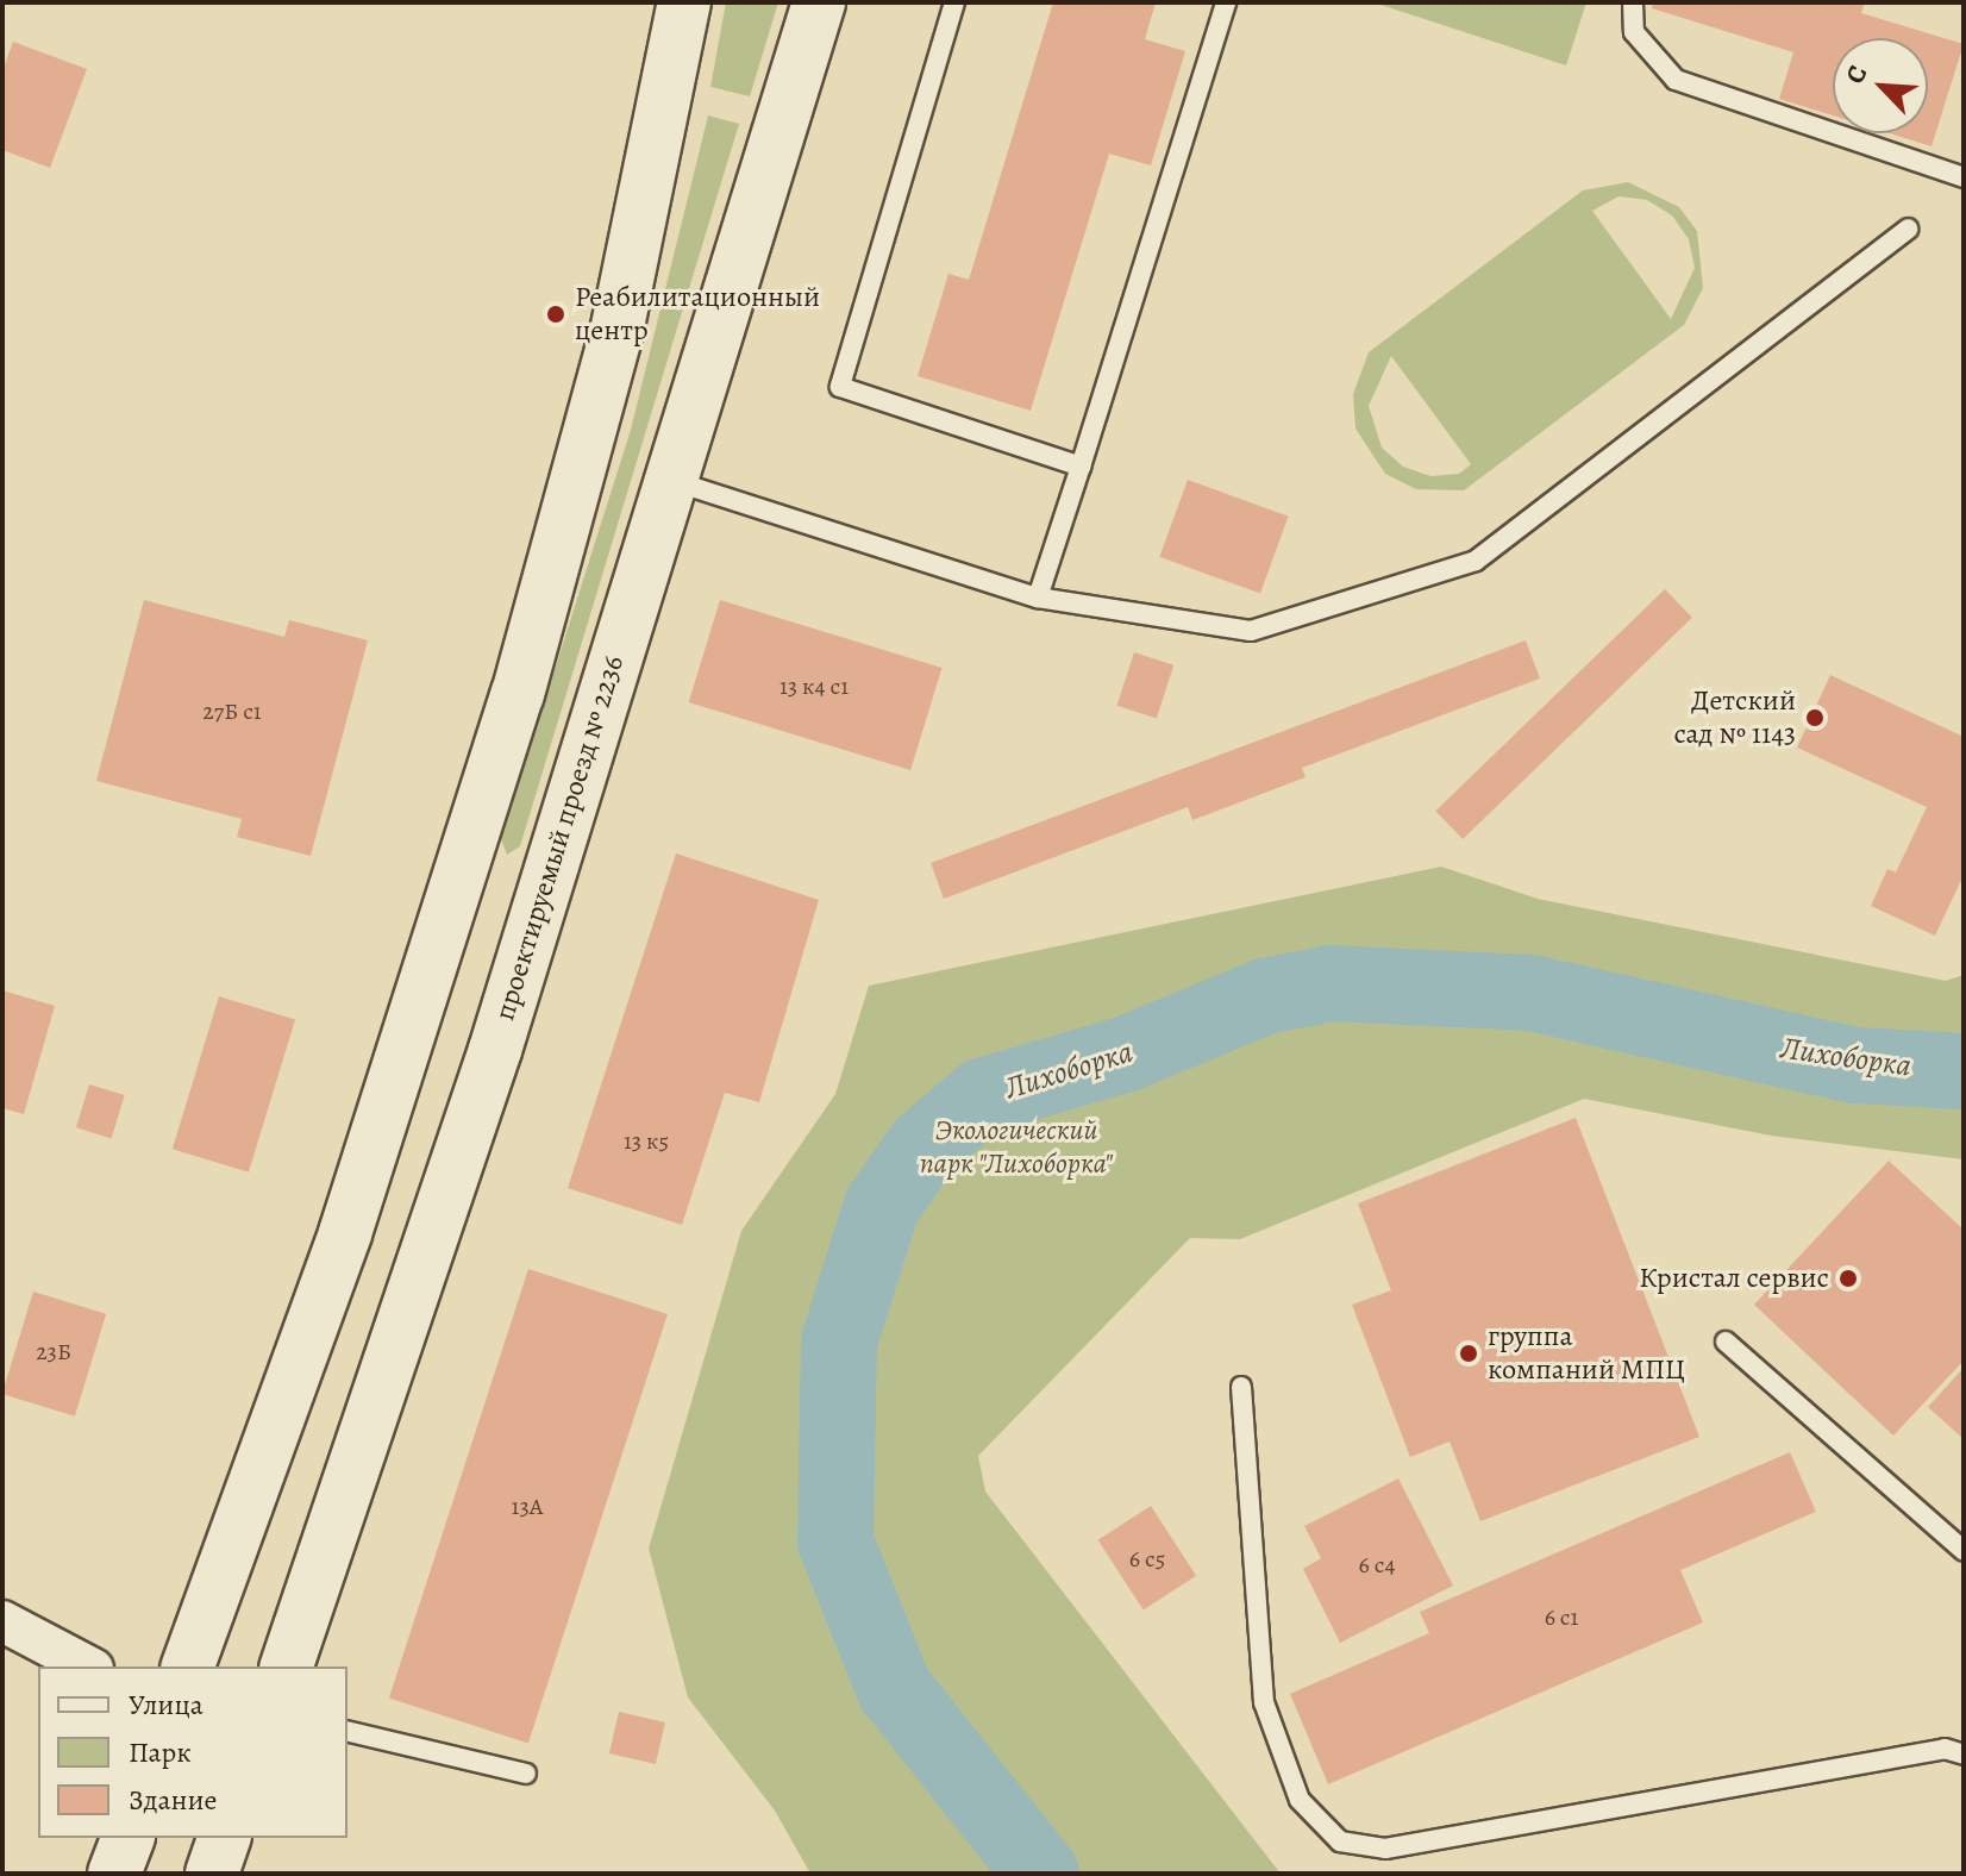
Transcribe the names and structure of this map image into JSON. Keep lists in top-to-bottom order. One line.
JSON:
{"streets":{"main road":["проектируемый проезд № 2236"]},"water":["Лихоборка"],"parks":["Экологический парк \"Лихоборка\""],"places":["Реабилитационный центр","Детский сад № 1143","Кристал сервис","группа компаний МПЦ"],"house_numbers":["13 к4 с1","27Б с1","13 к5","23Б","13А","6 с5","6 с4","6 с1"],"legend":["Улица","Парк","Здание"],"north":"top left"}
